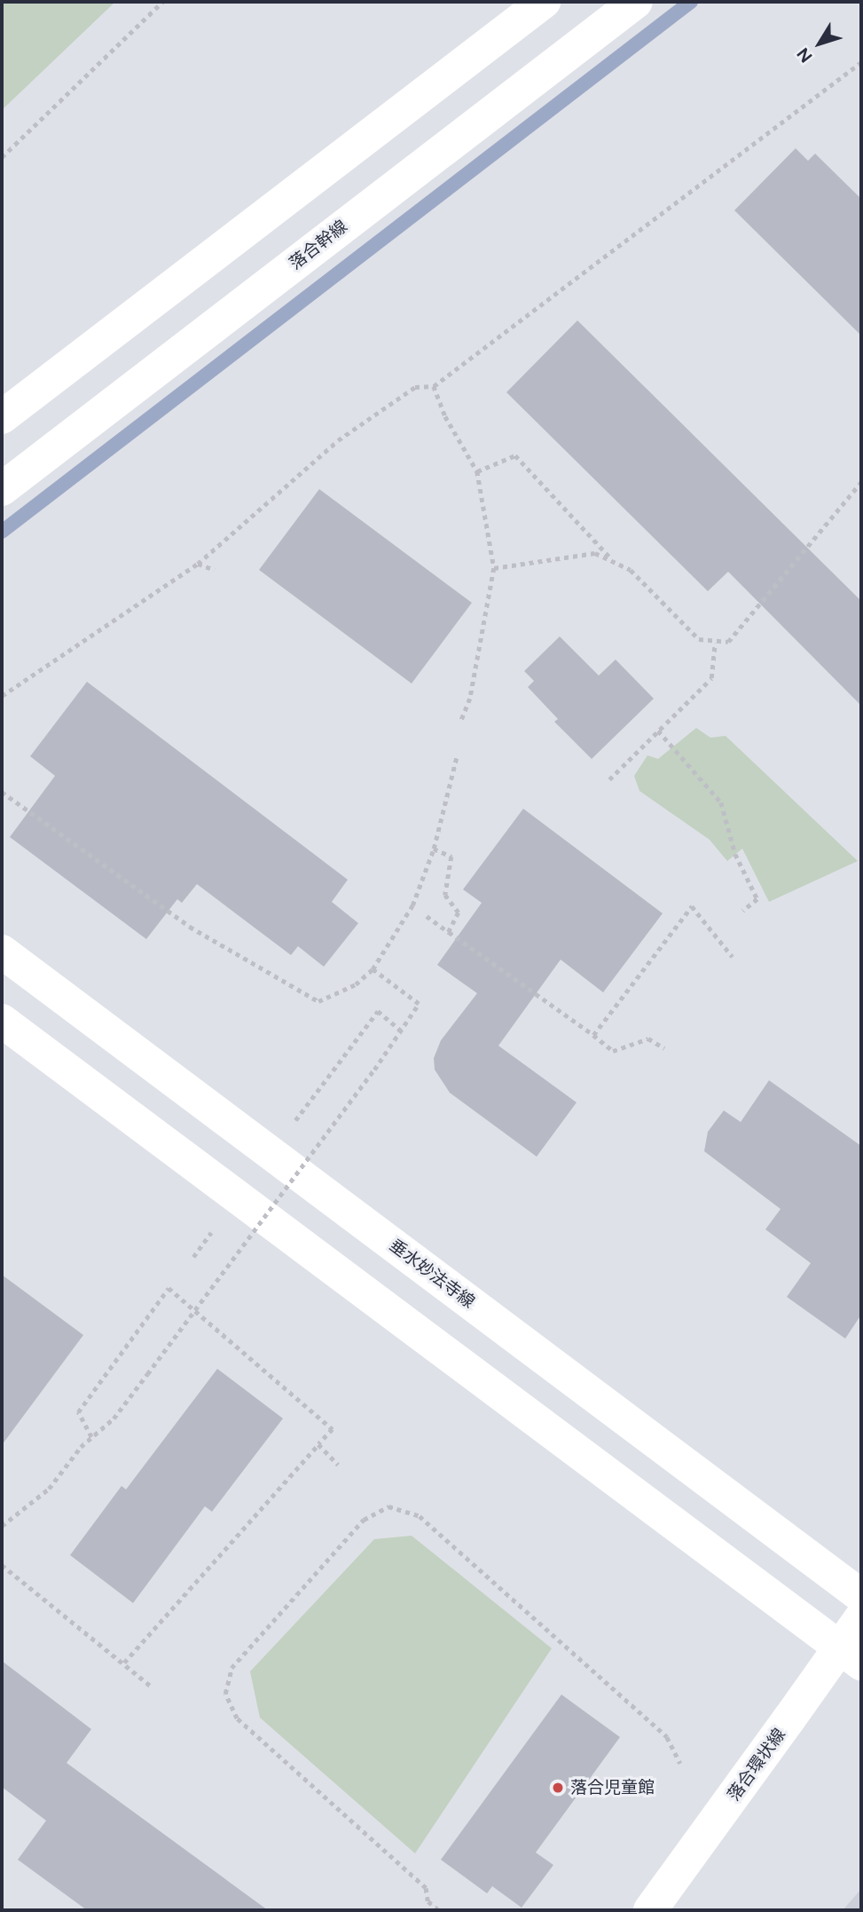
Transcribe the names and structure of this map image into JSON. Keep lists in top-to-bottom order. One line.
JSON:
{"streets":{"street":["落合幹線","垂水妙法寺線","落合環状線"]},"places":["落合児童館"],"north":"bottom left"}
